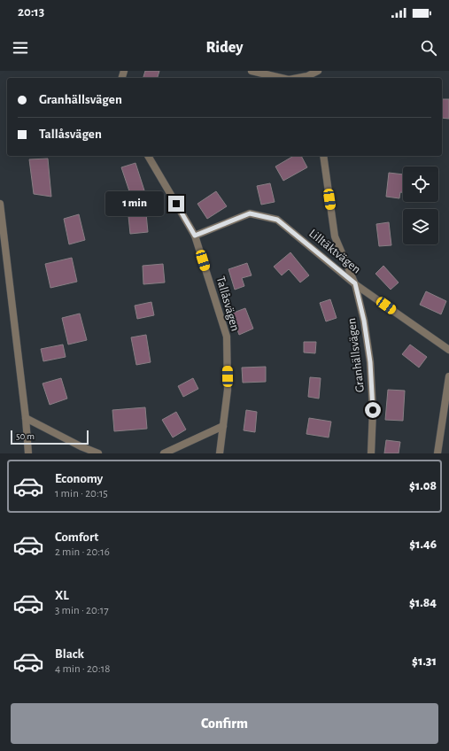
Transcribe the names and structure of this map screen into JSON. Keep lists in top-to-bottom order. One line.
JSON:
{"streets":{"street":["Lilltäktvägen","Tallåsvägen","Granhällsvägen"]},"crossings":[["Lilltäktvägen","Tallåsvägen"],["Lilltäktvägen","Granhällsvägen"]],"scale_bar":"50 m","page":{"status":"20:13","header":"Ridey","banner":["Granhällsvägen","Tallåsvägen"],"bubble":"1 min","scale":"50 m","list":[{"name":"Economy","note":"1 min · 20:15","value":"$1.08"},{"name":"Comfort","note":"2 min · 20:16","value":"$1.46"},{"name":"XL","note":"3 min · 20:17","value":"$1.84"},{"name":"Black","note":"4 min · 20:18","value":"$1.31"}],"buttons":"Confirm"}}
